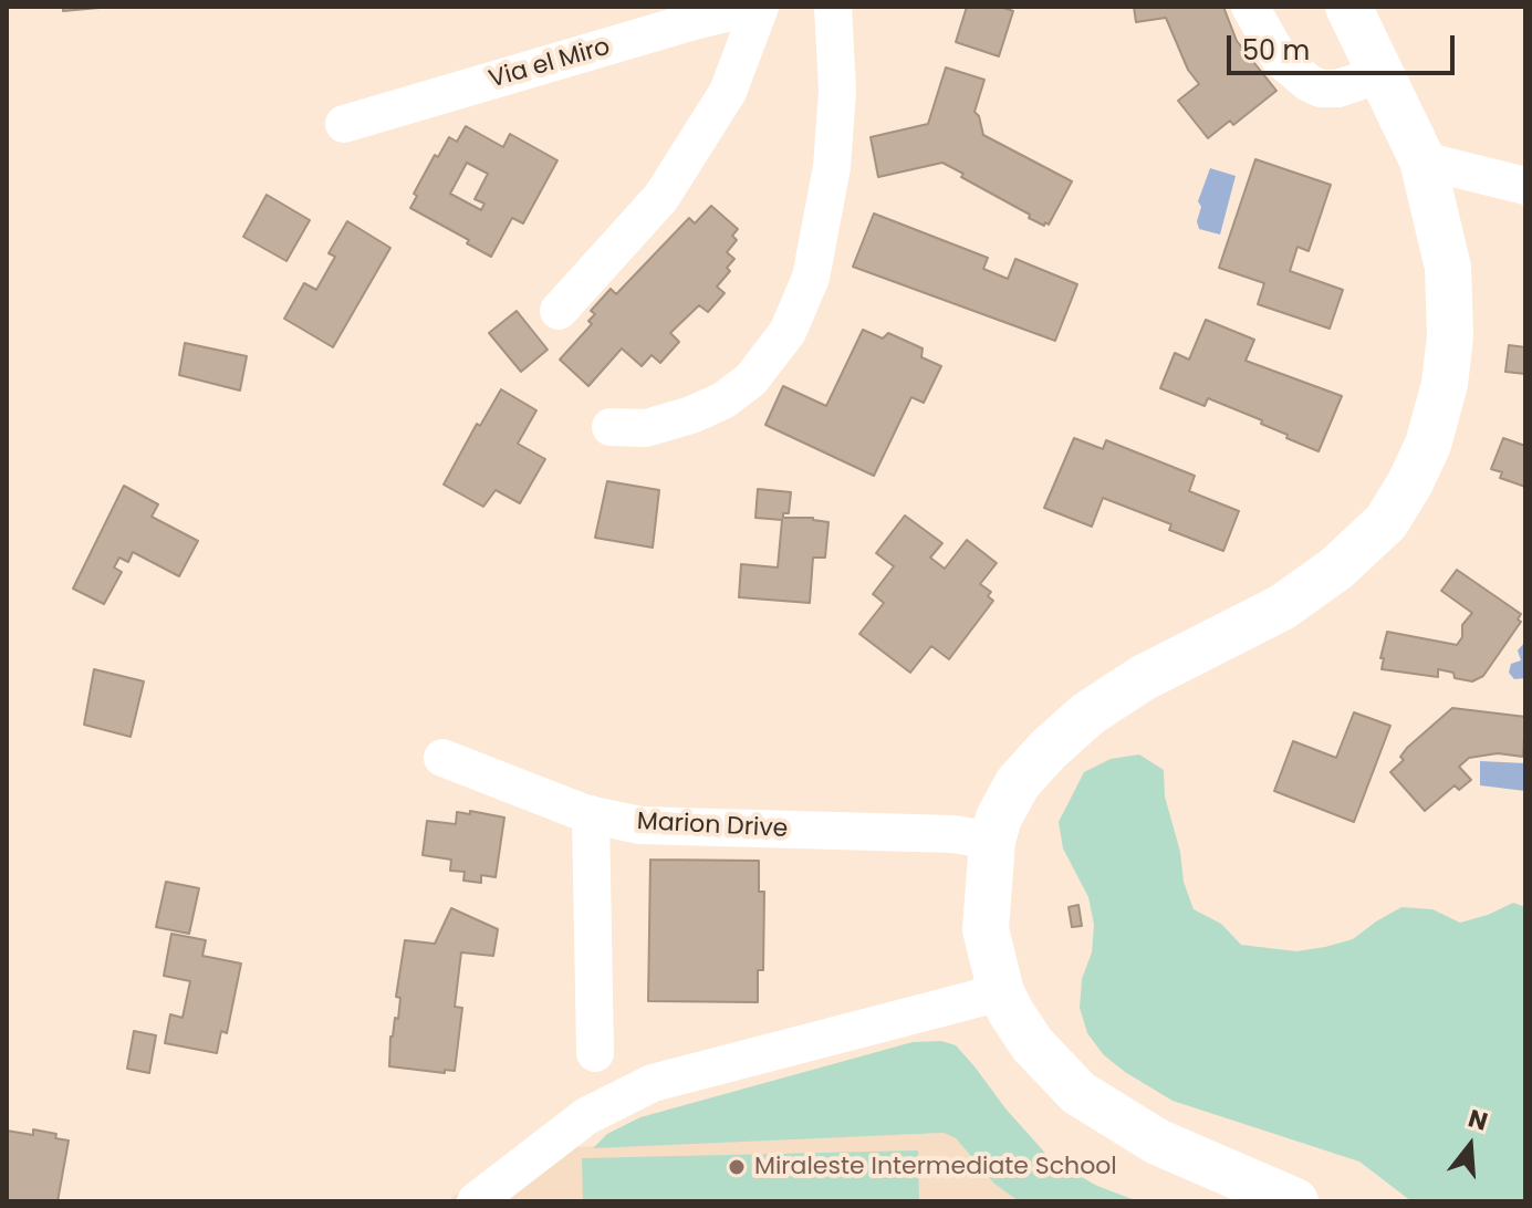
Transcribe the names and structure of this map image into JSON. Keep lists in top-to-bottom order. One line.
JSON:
{"streets":{"street":["Via el Miro","Marion Drive"]},"places":["Miraleste Intermediate School"],"scale_bar":"50 m","north":"top"}
